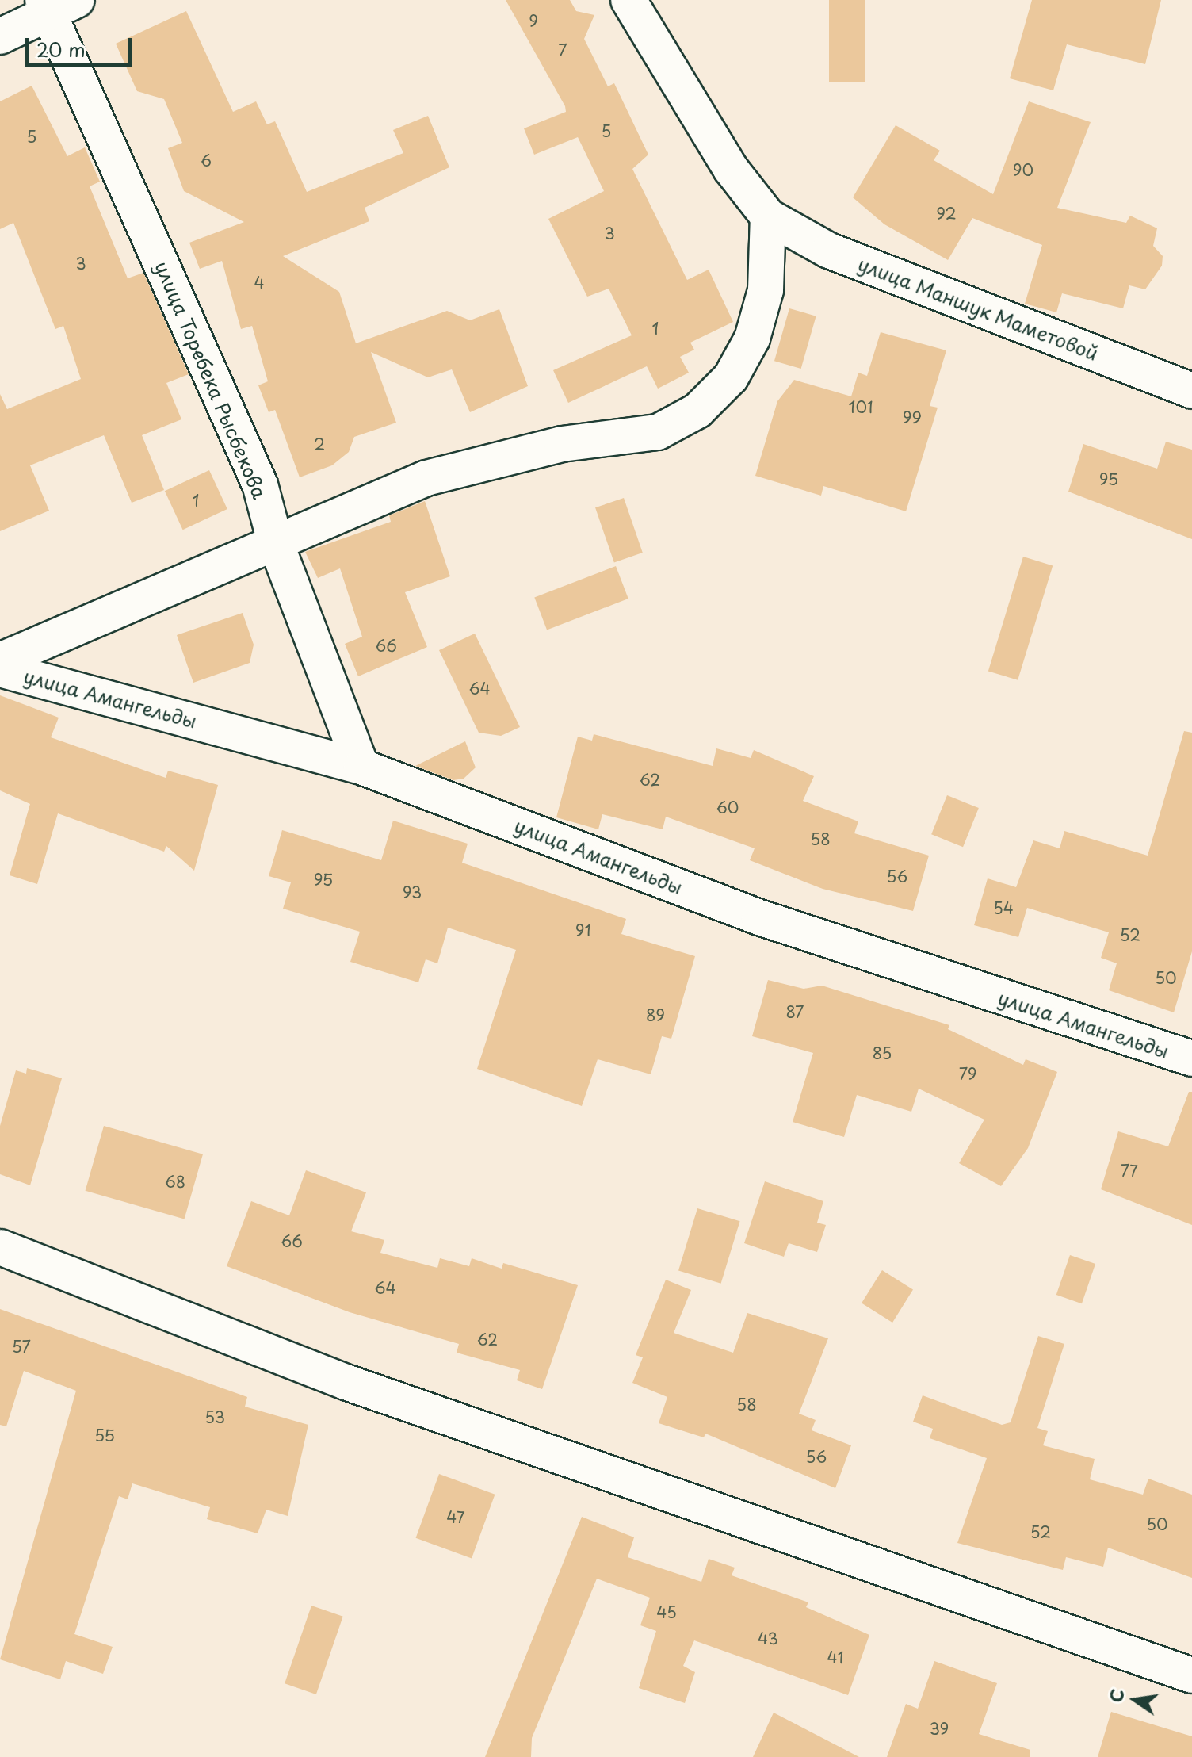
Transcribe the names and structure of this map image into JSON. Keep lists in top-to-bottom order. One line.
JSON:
{"streets":{"street":["улица Маншук Маметовой","улица Торебека Рысбекова","улица Амангельды"]},"crossings":[["улица Торебека Рысбекова","улица Амангельды"]],"house_numbers":["9","7","5","5","6","90","92","3","3","4","1","101","99","2","95","1","66","64","62","60","58","56","95","93","54","91","52","50","87","89","85","79","77","68","66","64","62","57","58","53","55","56","47","50","52","45","43","41","39"],"scale_bar":"20 m","north":"left"}
